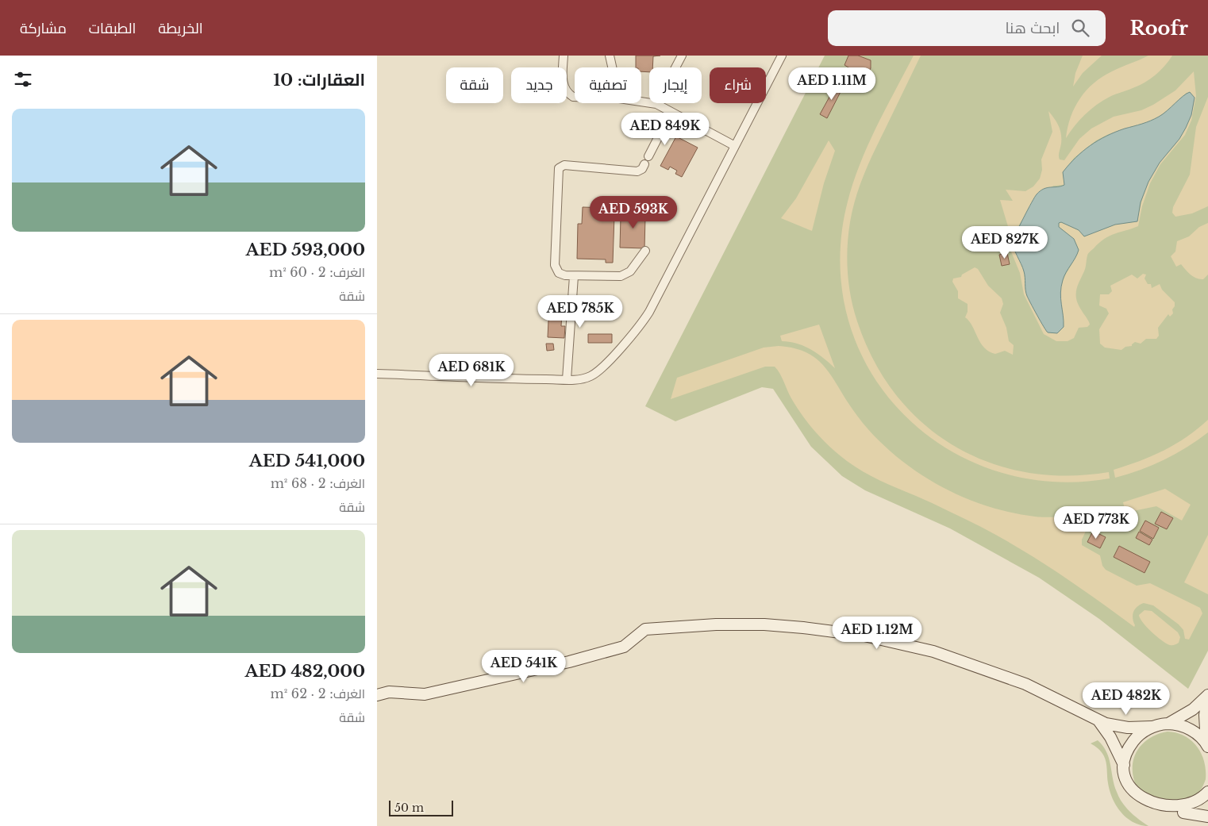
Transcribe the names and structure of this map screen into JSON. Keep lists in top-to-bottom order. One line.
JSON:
{"scale_bar":"50 m","page":{"header":"Roofr","search":"ابحث هنا","nav":["الخريطة","الطبقات","مشاركة"],"heading":"العقارات: 10","price":["AED 1.11M","AED 849K","AED 593K","AED 827K","AED 785K","AED 681K","AED 773K","AED 1.12M","AED 541K","AED 482K"],"chip":["شراء","إيجار","تصفية","جديد","شقة"],"list":[{"name":"AED 593,000","note":"الغرف: 2 · 60 m² · شقة"},{"name":"AED 541,000","note":"الغرف: 2 · 68 m² · شقة"},{"name":"AED 482,000","note":"الغرف: 2 · 62 m² · شقة"}],"scale":"50 m"}}
